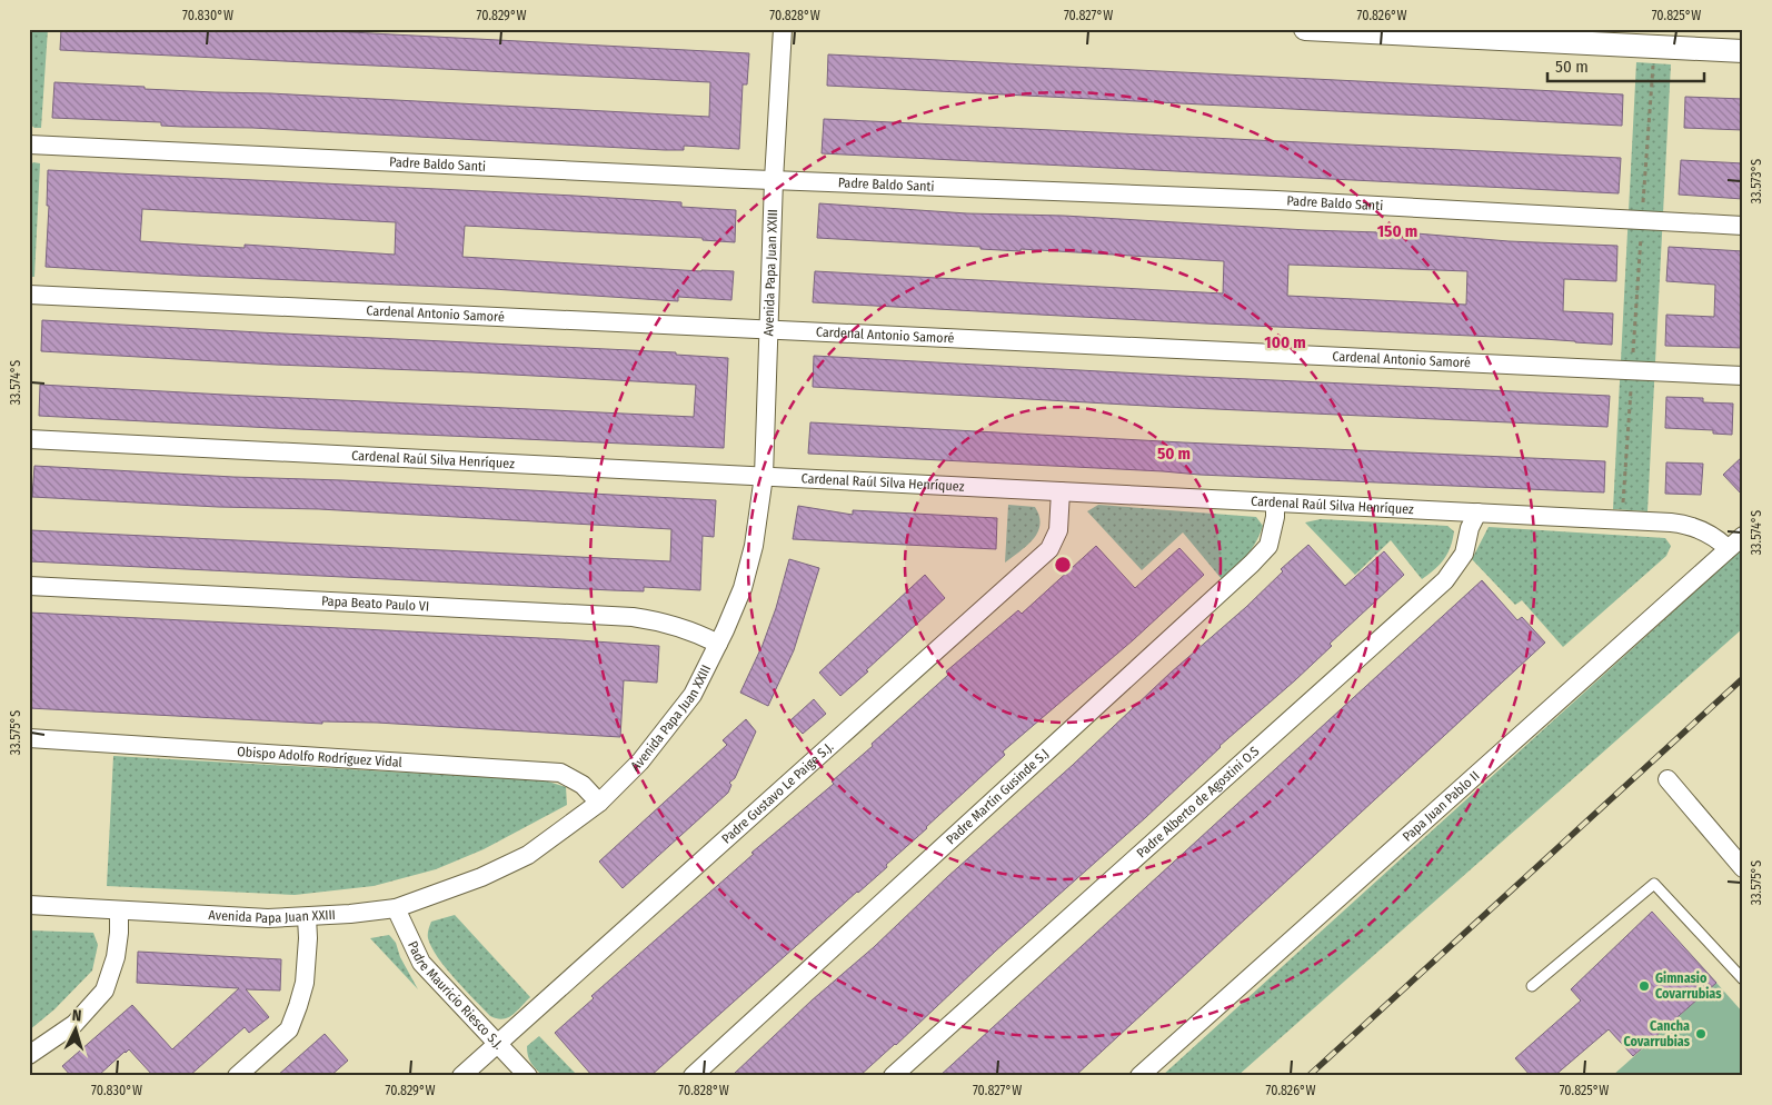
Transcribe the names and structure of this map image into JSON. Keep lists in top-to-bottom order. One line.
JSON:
{"streets":{"street":["Padre Baldo Santi","Avenida Papa Juan XXIII","Cardenal Antonio Samoré","Cardenal Raúl Silva Henríquez","Papa Beato Paulo VI","Obispo Adolfo Rodríguez Vidal","Padre Gustavo Le Paige S.J.","Padre Martín Gusinde S.J","Padre Alberto de Agostini O.S","Papa Juan Pablo II","Padre Mauricio Riesco S.J."]},"crossings":[["Padre Baldo Santi","Avenida Papa Juan XXIII"],["Avenida Papa Juan XXIII","Cardenal Antonio Samoré"],["Avenida Papa Juan XXIII","Cardenal Raúl Silva Henríquez"],["Avenida Papa Juan XXIII","Papa Beato Paulo VI"],["Avenida Papa Juan XXIII","Obispo Adolfo Rodríguez Vidal"],["Avenida Papa Juan XXIII","Padre Mauricio Riesco S.J."],["Cardenal Raúl Silva Henríquez","Padre Gustavo Le Paige S.J."],["Cardenal Raúl Silva Henríquez","Padre Martín Gusinde S.J"],["Cardenal Raúl Silva Henríquez","Padre Alberto de Agostini O.S"],["Cardenal Raúl Silva Henríquez","Papa Juan Pablo II"],["Padre Gustavo Le Paige S.J.","Padre Mauricio Riesco S.J."]],"places":["Gimnasio Covarrubias","Cancha Covarrubias"],"scale_bar":"50 m","north":"top","coordinates":["70.830°W","70.829°W","70.828°W","70.827°W","70.826°W","70.825°W","33.573°S","33.574°S","33.575°S"],"rings":["150 m","100 m","50 m"]}
